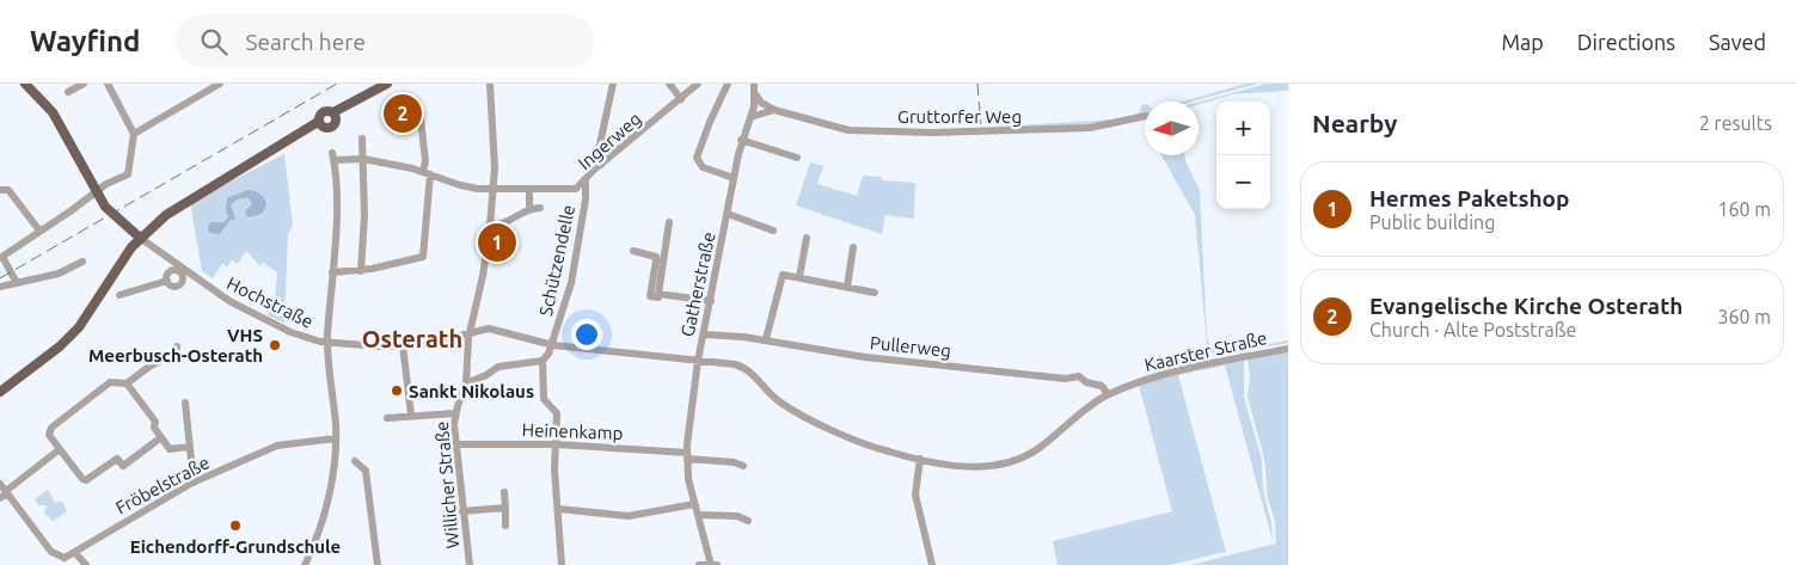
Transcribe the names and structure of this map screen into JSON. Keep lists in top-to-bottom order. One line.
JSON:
{"streets":{"street":["Gruttorfer Weg","Ingerweg","Schützendelle","Gatherstraße","Hochstraße","Pullerweg","Kaarster Straße","Heinenkamp","Fröbelstraße","Willicher Straße"]},"crossings":[["Gruttorfer Weg","Gatherstraße"],["Ingerweg","Schützendelle"],["Ingerweg","Willicher Straße"],["Schützendelle","Kaarster Straße"],["Gatherstraße","Pullerweg"],["Gatherstraße","Kaarster Straße"],["Gatherstraße","Heinenkamp"],["Hochstraße","Kaarster Straße"],["Hochstraße","Willicher Straße"],["Pullerweg","Kaarster Straße"],["Kaarster Straße","Willicher Straße"],["Heinenkamp","Willicher Straße"]],"districts":["Osterath"],"places":["VHS Meerbusch-Osterath","Sankt Nikolaus","Eichendorff-Grundschule"],"north":"left","page":{"header":"Wayfind","search":"Search here","nav":["Map","Directions","Saved"],"heading":["Nearby","2 results"],"pins":["2","1"],"map_buttons":["+","−"],"list":[{"mark":"1","name":"Hermes Paketshop","note":"Public building","value":"160 m"},{"mark":"2","name":"Evangelische Kirche Osterath","note":"Church · Alte Poststraße","value":"360 m"}]}}
